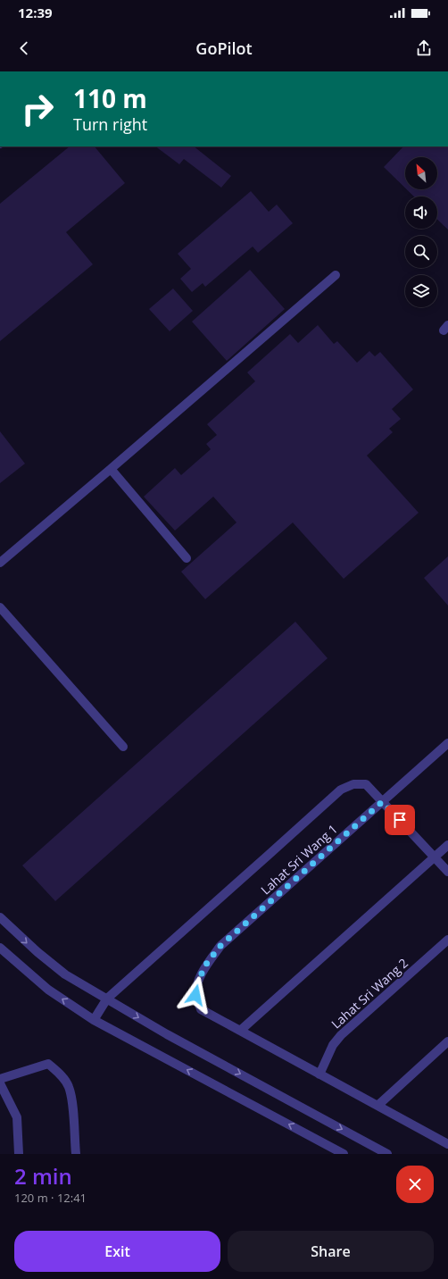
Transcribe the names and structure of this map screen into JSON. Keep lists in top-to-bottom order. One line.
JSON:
{"streets":{"street":["Lahat Sri Wang 1","Lahat Sri Wang 2"]},"north":"top left","page":{"status":"12:39","header":"GoPilot","turn":["110 m","Turn right"],"heading":["2 min","120 m · 12:41"],"buttons":["Exit","Share"]}}
